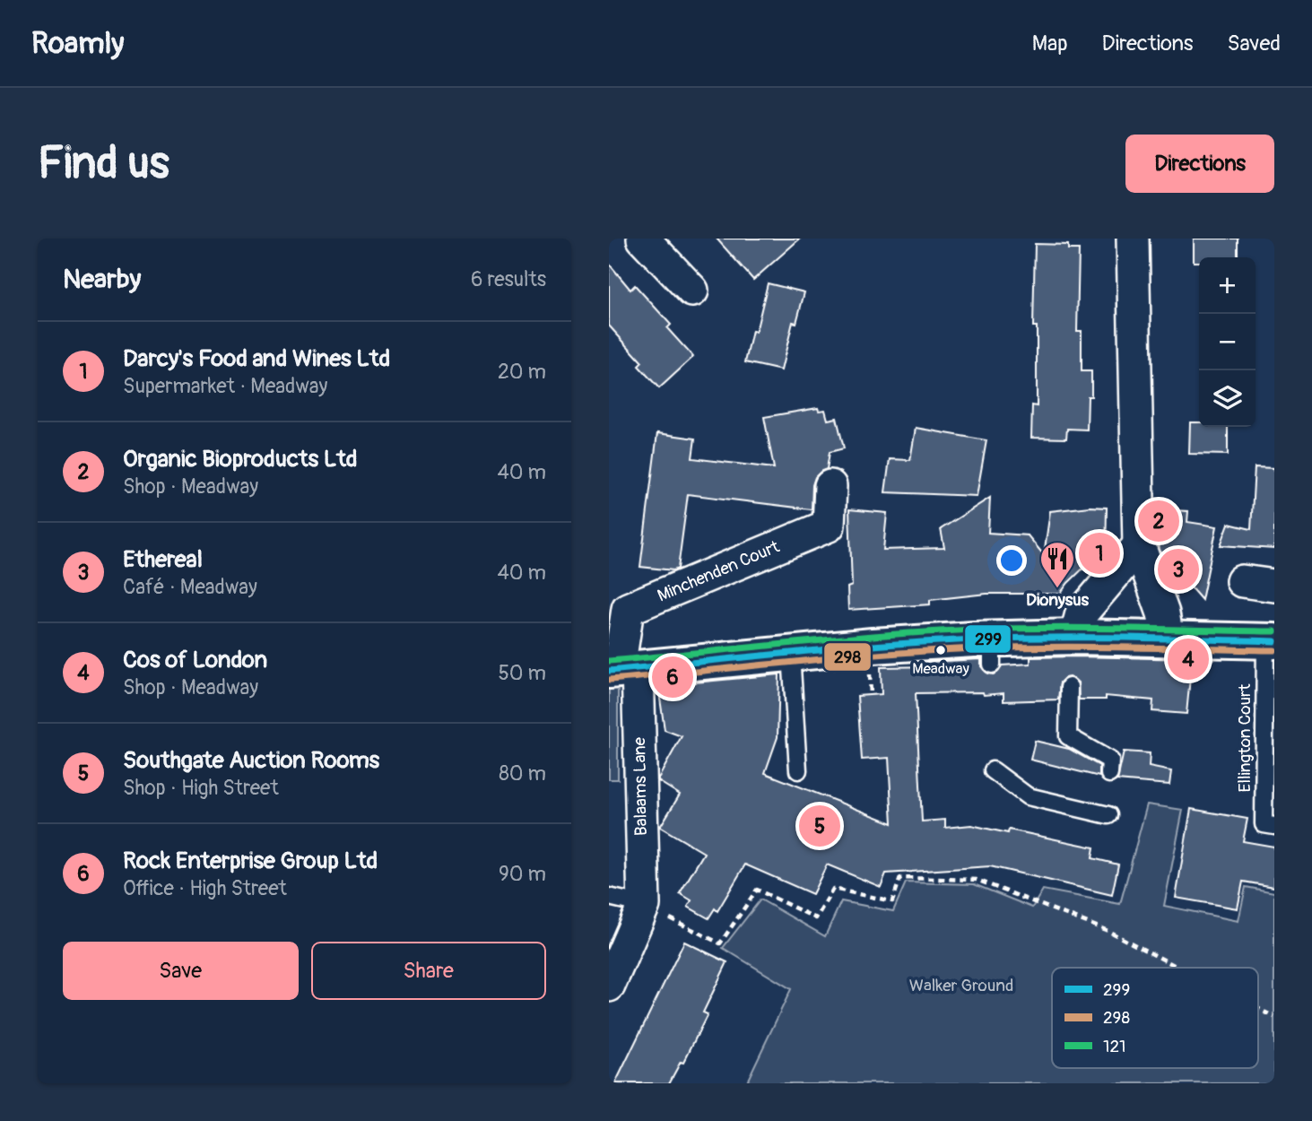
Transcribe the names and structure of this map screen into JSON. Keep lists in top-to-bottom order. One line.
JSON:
{"streets":{"street":["Minchenden Court","Balaams Lane"],"lane":["Ellington Court"]},"crossings":[["Minchenden Court","Balaams Lane"]],"parks":["Walker Ground"],"places":{"restaurant":["Dionysus"],"other":["Meadway"]},"lines":["transit line 121","transit line 299","transit line 298"],"legend":["299","298","121"],"page":{"header":"Roamly","nav":["Map","Directions","Saved"],"buttons":["Directions",["Save","Share"]],"title":"Find us","heading":["Nearby","6 results"],"map_buttons":["+","−"],"list":[{"mark":"1","name":"Darcy's Food and Wines Ltd","note":"Supermarket · Meadway","value":"20 m"},{"mark":"2","name":"Organic Bioproducts Ltd","note":"Shop · Meadway","value":"40 m"},{"mark":"3","name":"Ethereal","note":"Café · Meadway","value":"40 m"},{"mark":"4","name":"Cos of London","note":"Shop · Meadway","value":"50 m"},{"mark":"5","name":"Southgate Auction Rooms","note":"Shop · High Street","value":"80 m"},{"mark":"6","name":"Rock Enterprise Group Ltd","note":"Office · High Street","value":"90 m"}],"pins":["2","1","3","4","6","5"]}}
